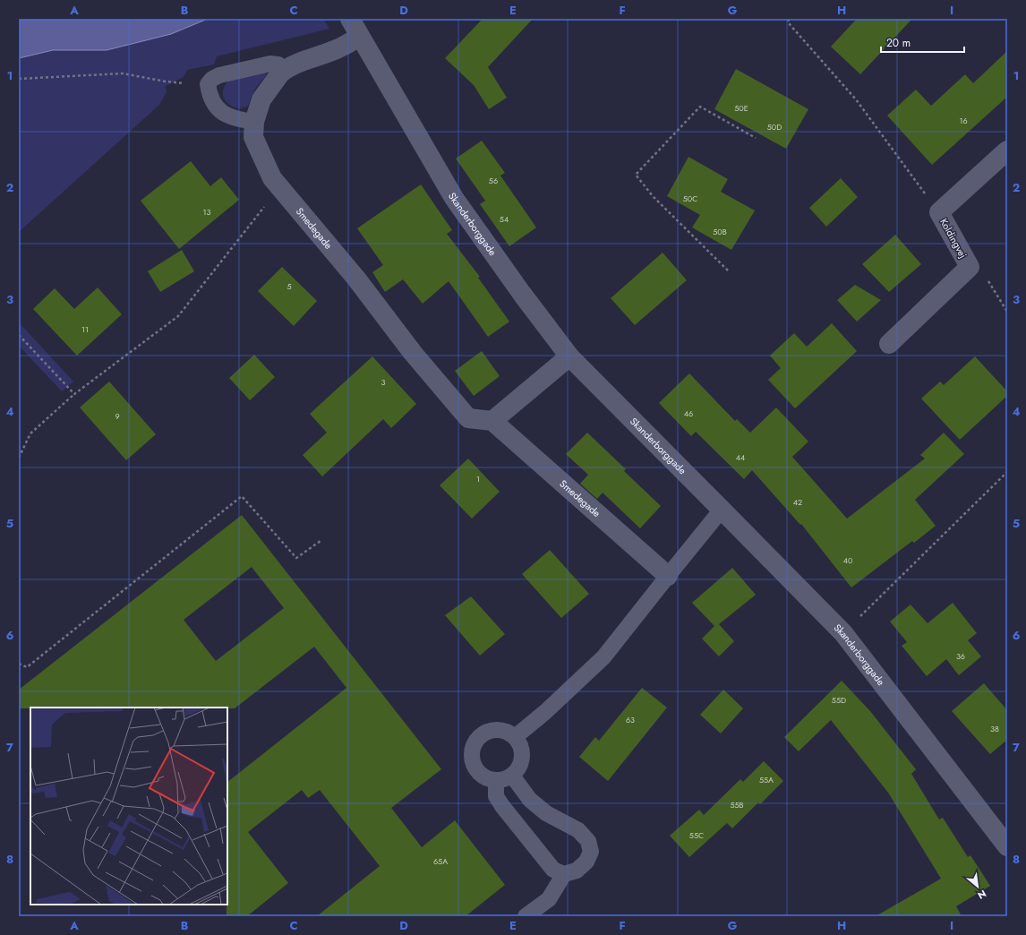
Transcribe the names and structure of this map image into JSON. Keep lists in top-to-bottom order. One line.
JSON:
{"streets":{"street":["Skanderborggade","Smedegade","Koldingvej"]},"crossings":[["Skanderborggade","Smedegade"]],"house_numbers":["50E","16","50D","56","50C","13","54","50B","5","11","3","46","9","44","1","42","40","36","55D","63","38","55A","55B","55C","65A"],"scale_bar":"20 m","north":"bottom right","grid":{"columns":["A","B","C","D","E","F","G","H","I"],"rows":["1","2","3","4","5","6","7","8"]}}
